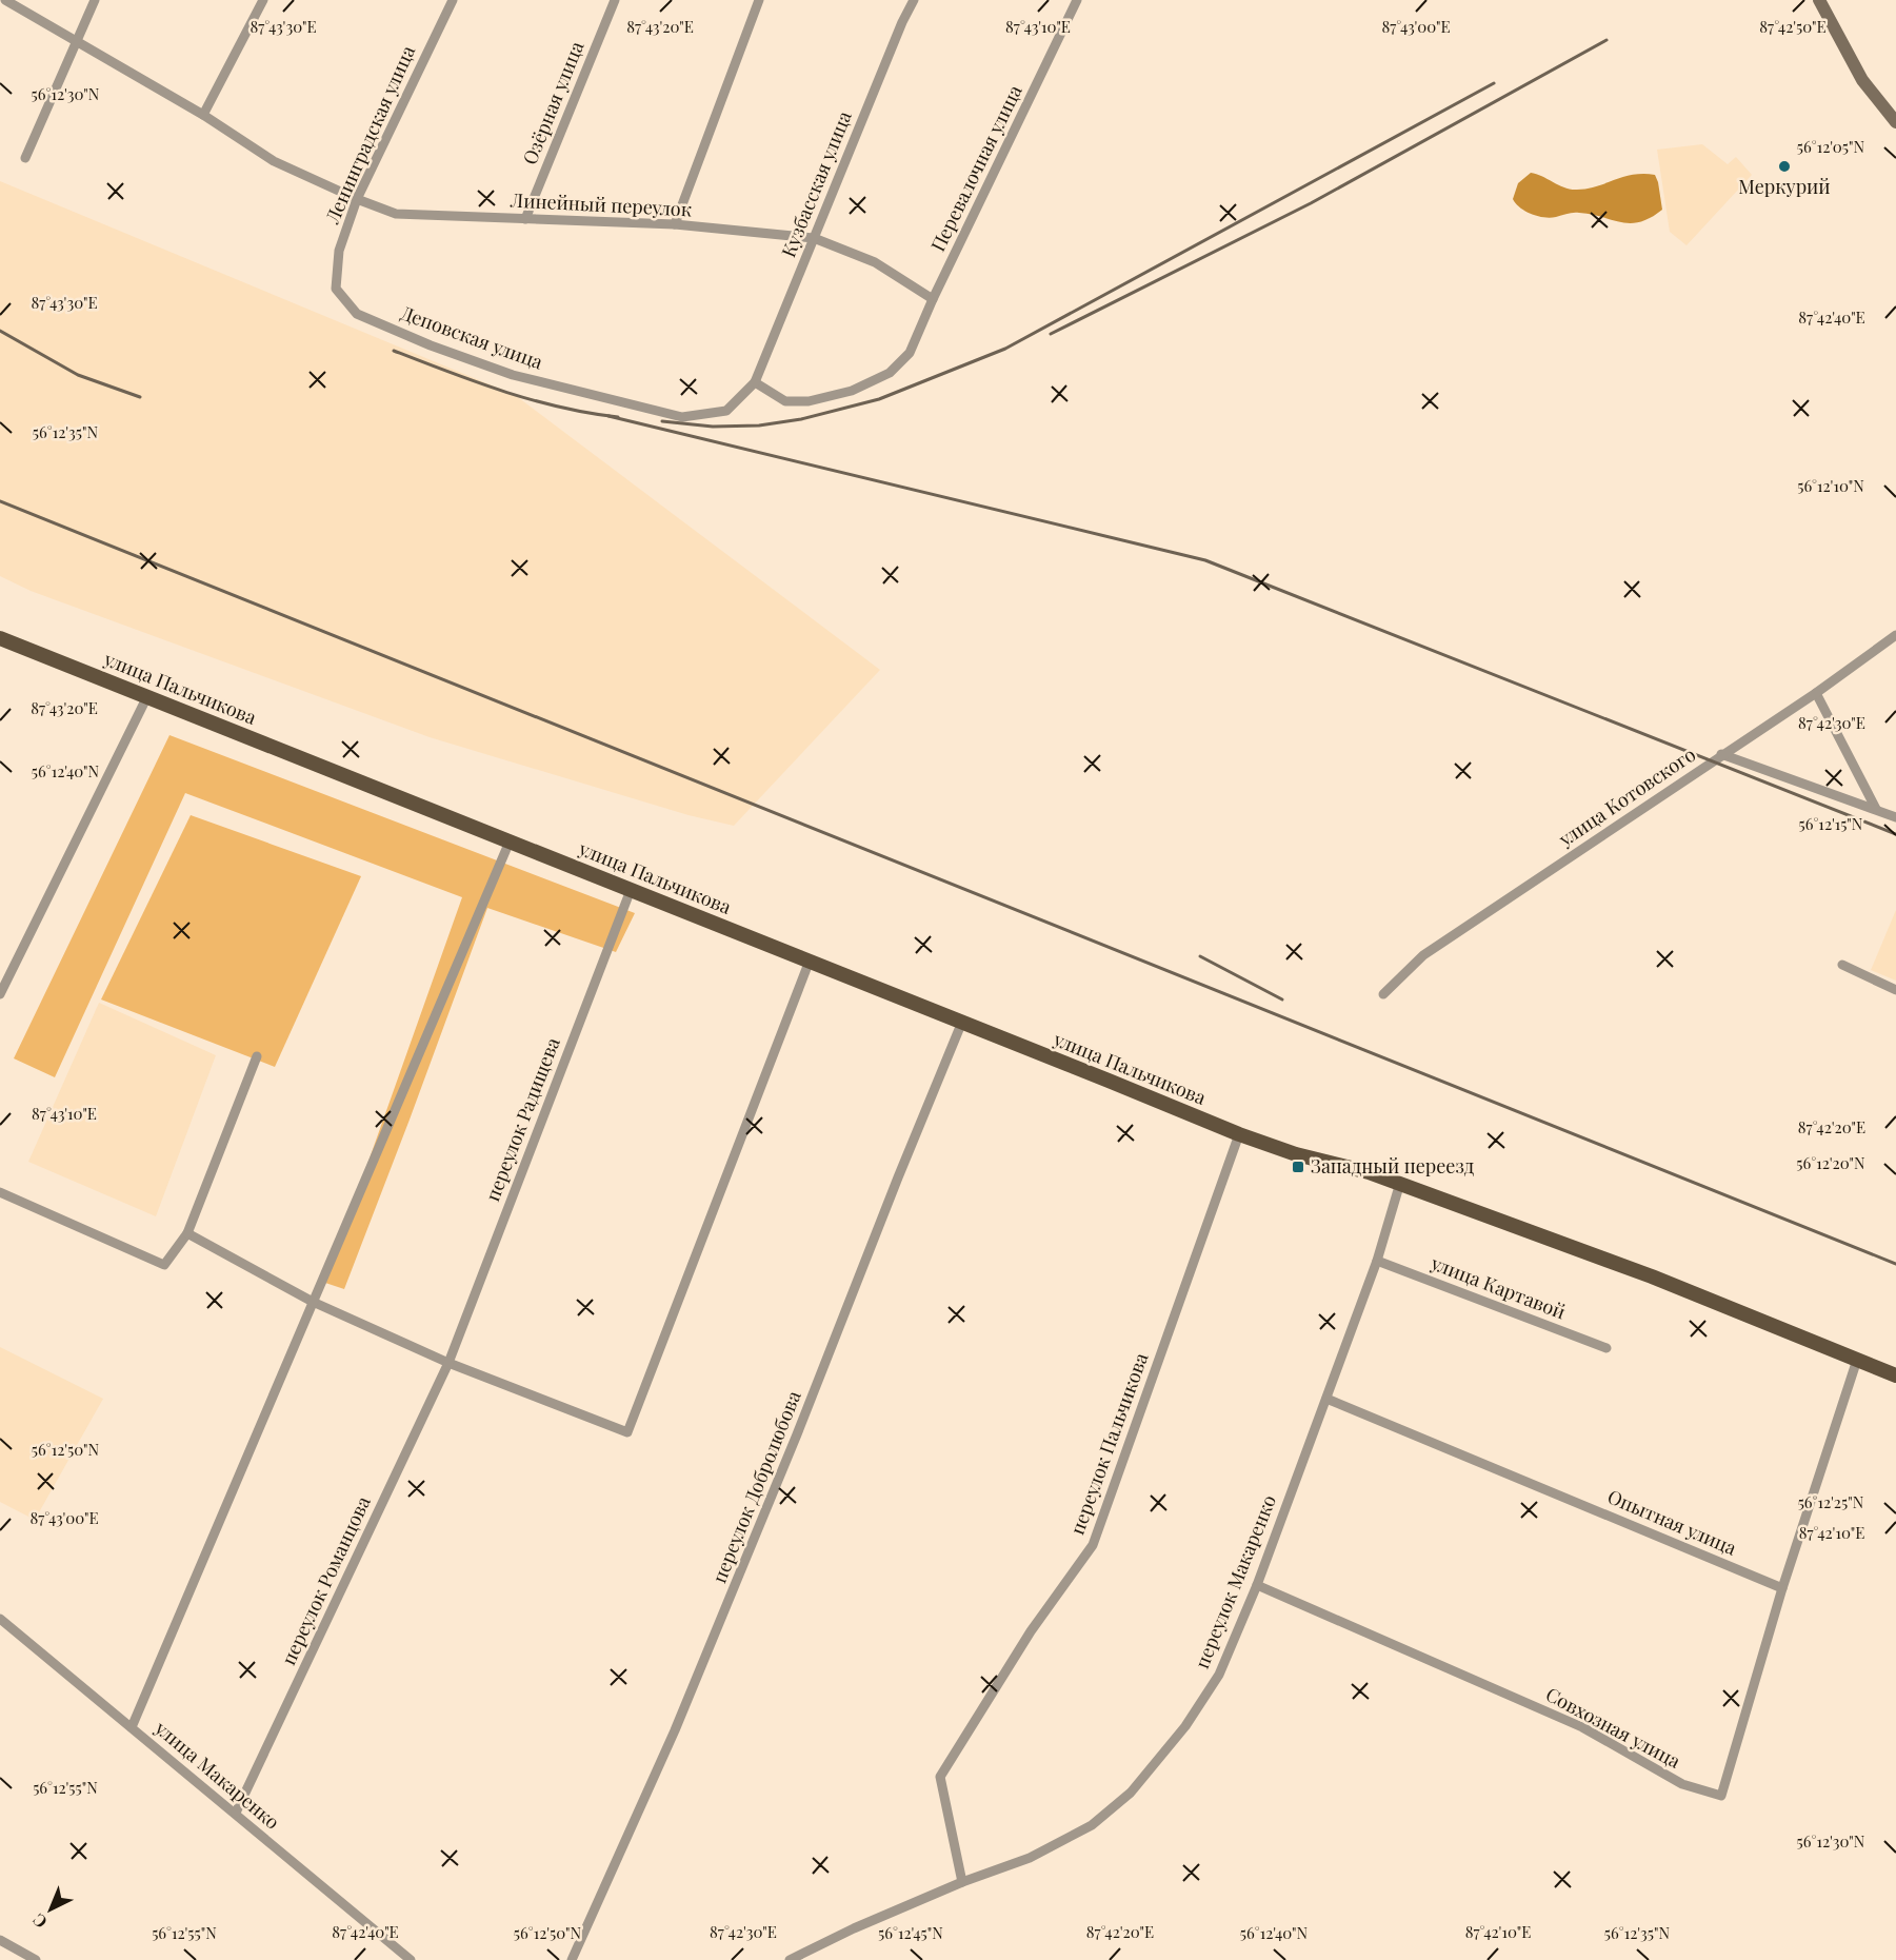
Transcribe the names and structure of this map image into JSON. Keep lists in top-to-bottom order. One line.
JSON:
{"streets":{"main road":["улица Пальчикова"],"street":["Озёрная улица","Ленинградская улица","Перевалочная улица","Кузбасская улица","Линейный переулок","Деповская улица","улица Котовского","переулок Радищева","улица Картавой","переулок Пальчикова","переулок Добролюбова","Опытная улица","переулок Романцова","переулок Макаренко","Совхозная улица","улица Макаренко"]},"crossings":[["Озёрная улица","Линейный переулок"],["Ленинградская улица","Линейный переулок"],["Ленинградская улица","Деповская улица"],["Перевалочная улица","Кузбасская улица"],["Перевалочная улица","Линейный переулок"],["Перевалочная улица","Деповская улица"],["Кузбасская улица","Линейный переулок"],["Кузбасская улица","Деповская улица"],["улица Пальчикова","переулок Радищева"],["улица Пальчикова","переулок Пальчикова"],["улица Пальчикова","переулок Добролюбова"],["улица Пальчикова","переулок Макаренко"],["переулок Радищева","переулок Романцова"],["улица Картавой","переулок Макаренко"],["переулок Пальчикова","переулок Макаренко"],["Опытная улица","переулок Макаренко"],["Опытная улица","Совхозная улица"],["переулок Романцова","улица Макаренко"],["переулок Макаренко","Совхозная улица"]],"places":{"other":["Меркурий"],"transit":["Западный переезд"]},"north":"bottom left","coordinates":["87°43'30\"E","87°43'20\"E","87°43'10\"E","87°43'00\"E","87°42'50\"E","56°12'30\"N","56°12'05\"N","87°42'40\"E","56°12'35\"N","56°12'10\"N","87°42'30\"E","56°12'40\"N","56°12'15\"N","87°42'20\"E","56°12'20\"N","56°12'50\"N","56°12'25\"N","87°42'10\"E","56°12'55\"N","56°12'45\"N"]}
